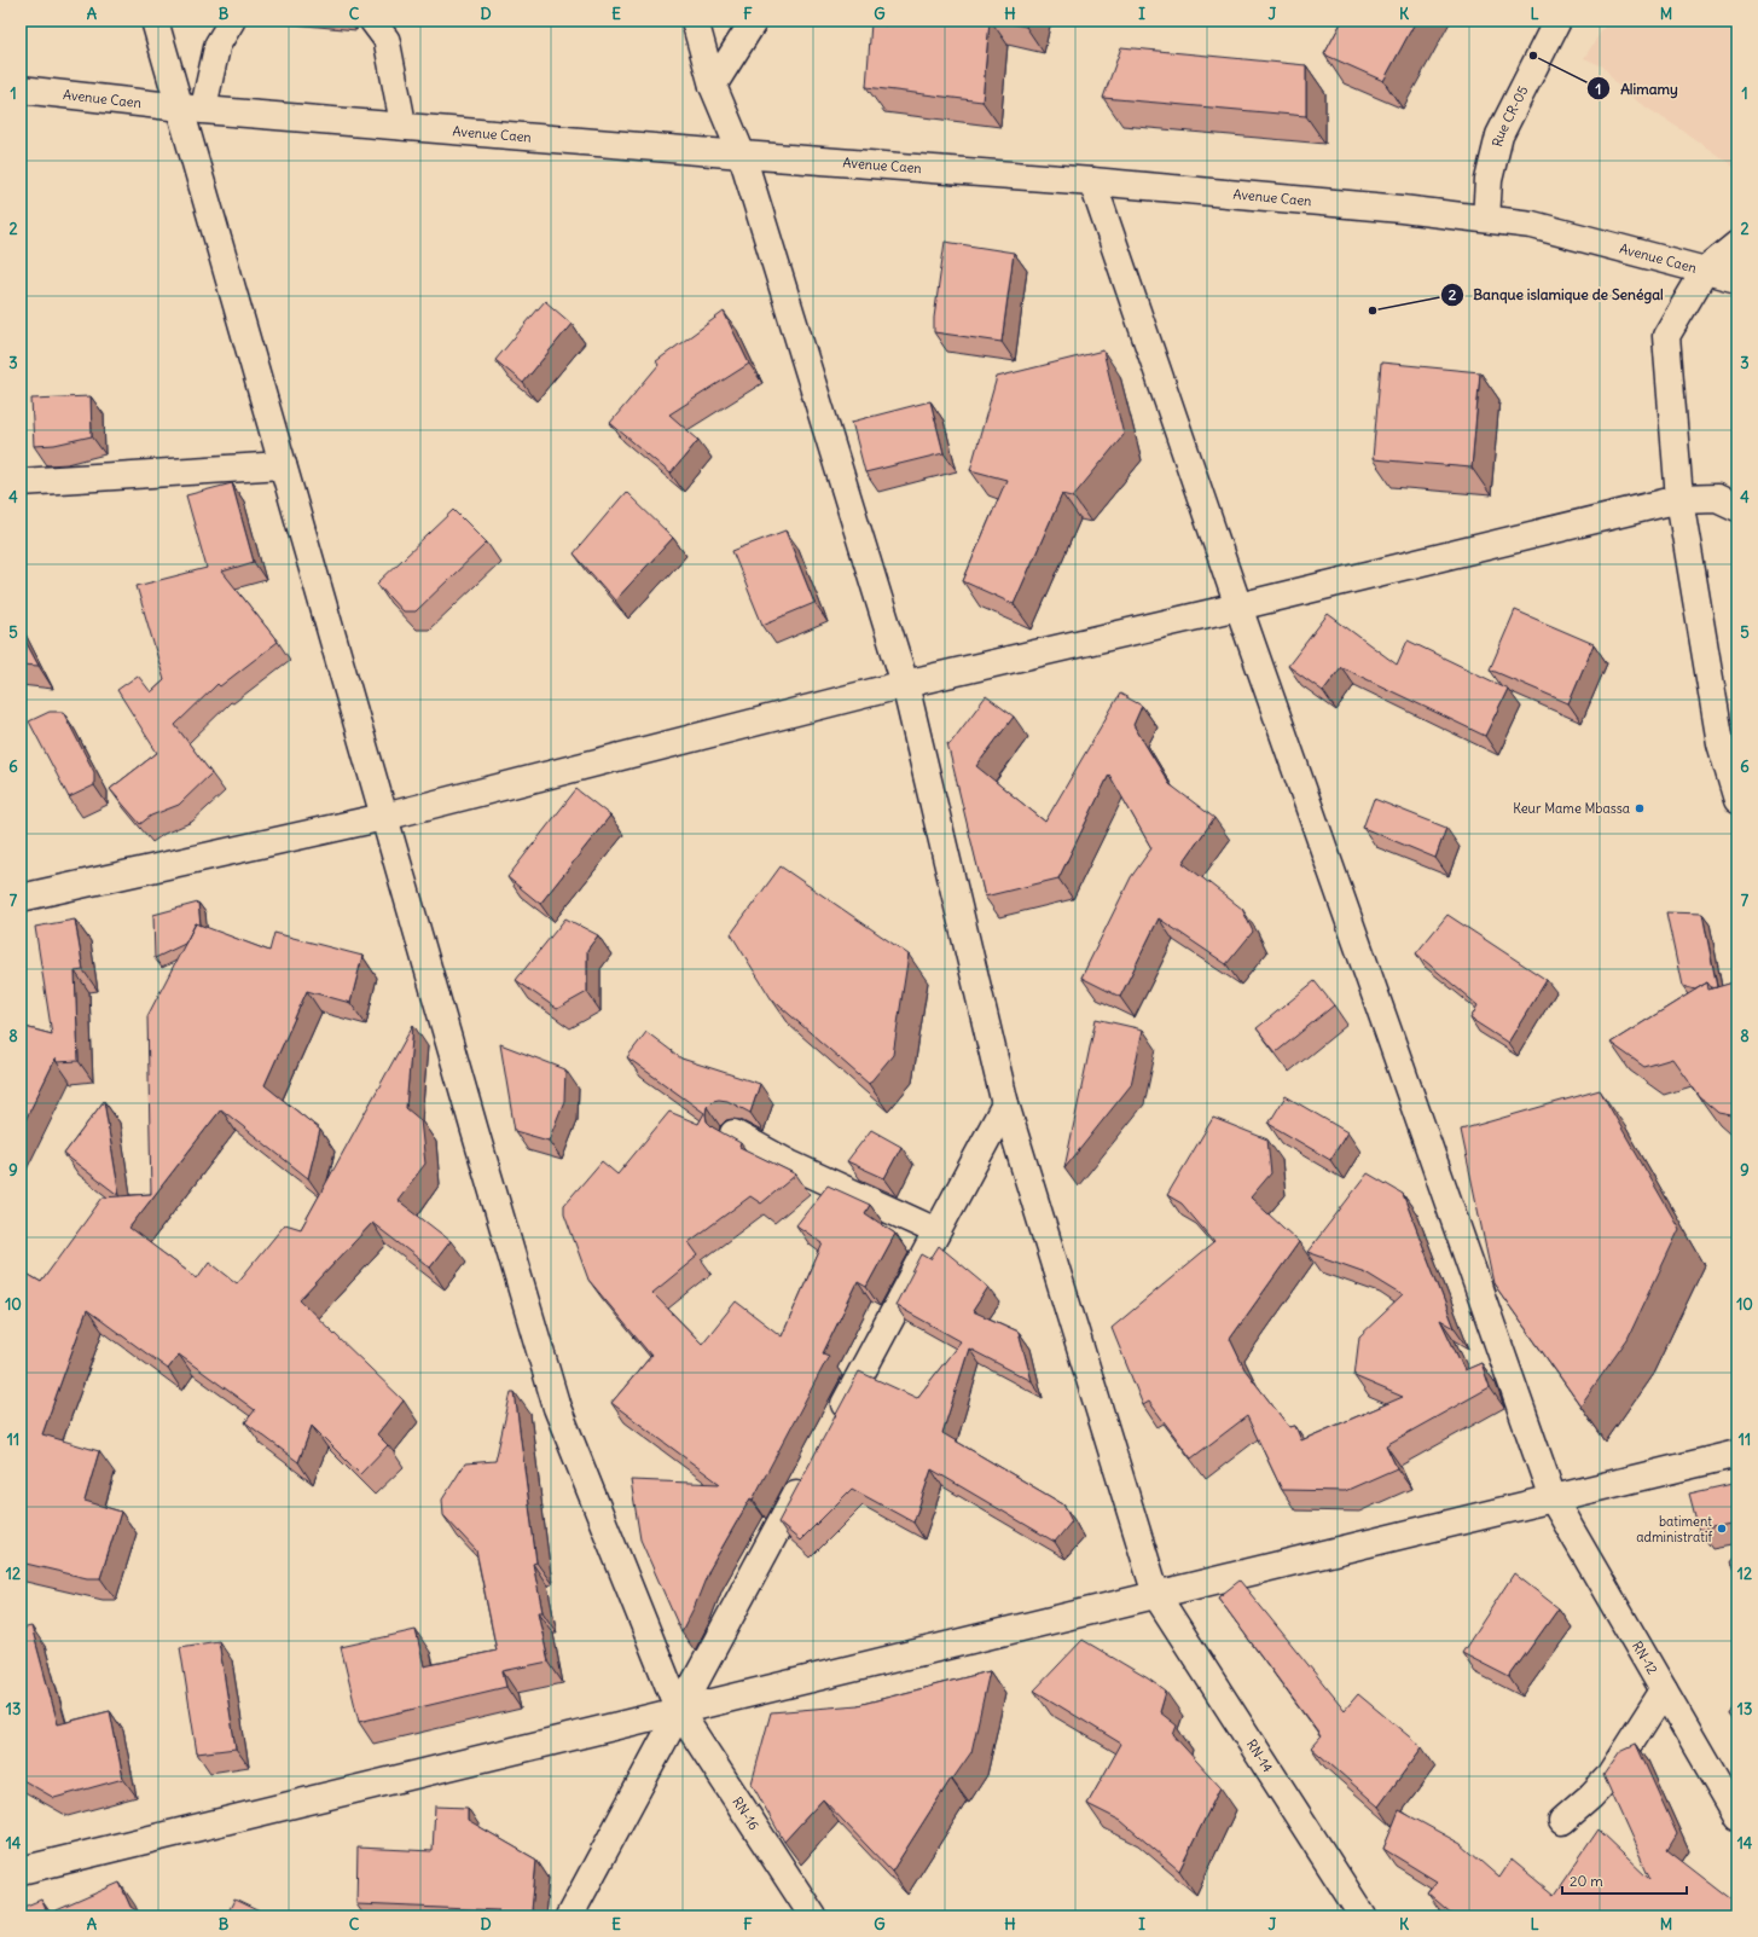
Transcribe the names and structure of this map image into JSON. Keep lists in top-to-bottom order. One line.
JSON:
{"streets":{"main road":["Avenue Caen","Rue CR-05","RN-12","RN-14","RN-16"]},"crossings":[["Avenue Caen","Rue CR-05"],["Avenue Caen","RN-12"],["Avenue Caen","RN-14"],["Avenue Caen","RN-16"]],"places":["Alimamy","Banque islamique de Senégal","Keur Mame Mbassa","batiment administratif"],"scale_bar":"20 m","grid":{"columns":["A","B","C","D","E","F","G","H","I","J","K","L","M"],"rows":["1","2","3","4","5","6","7","8","9","10","11","12","13","14"]}}
